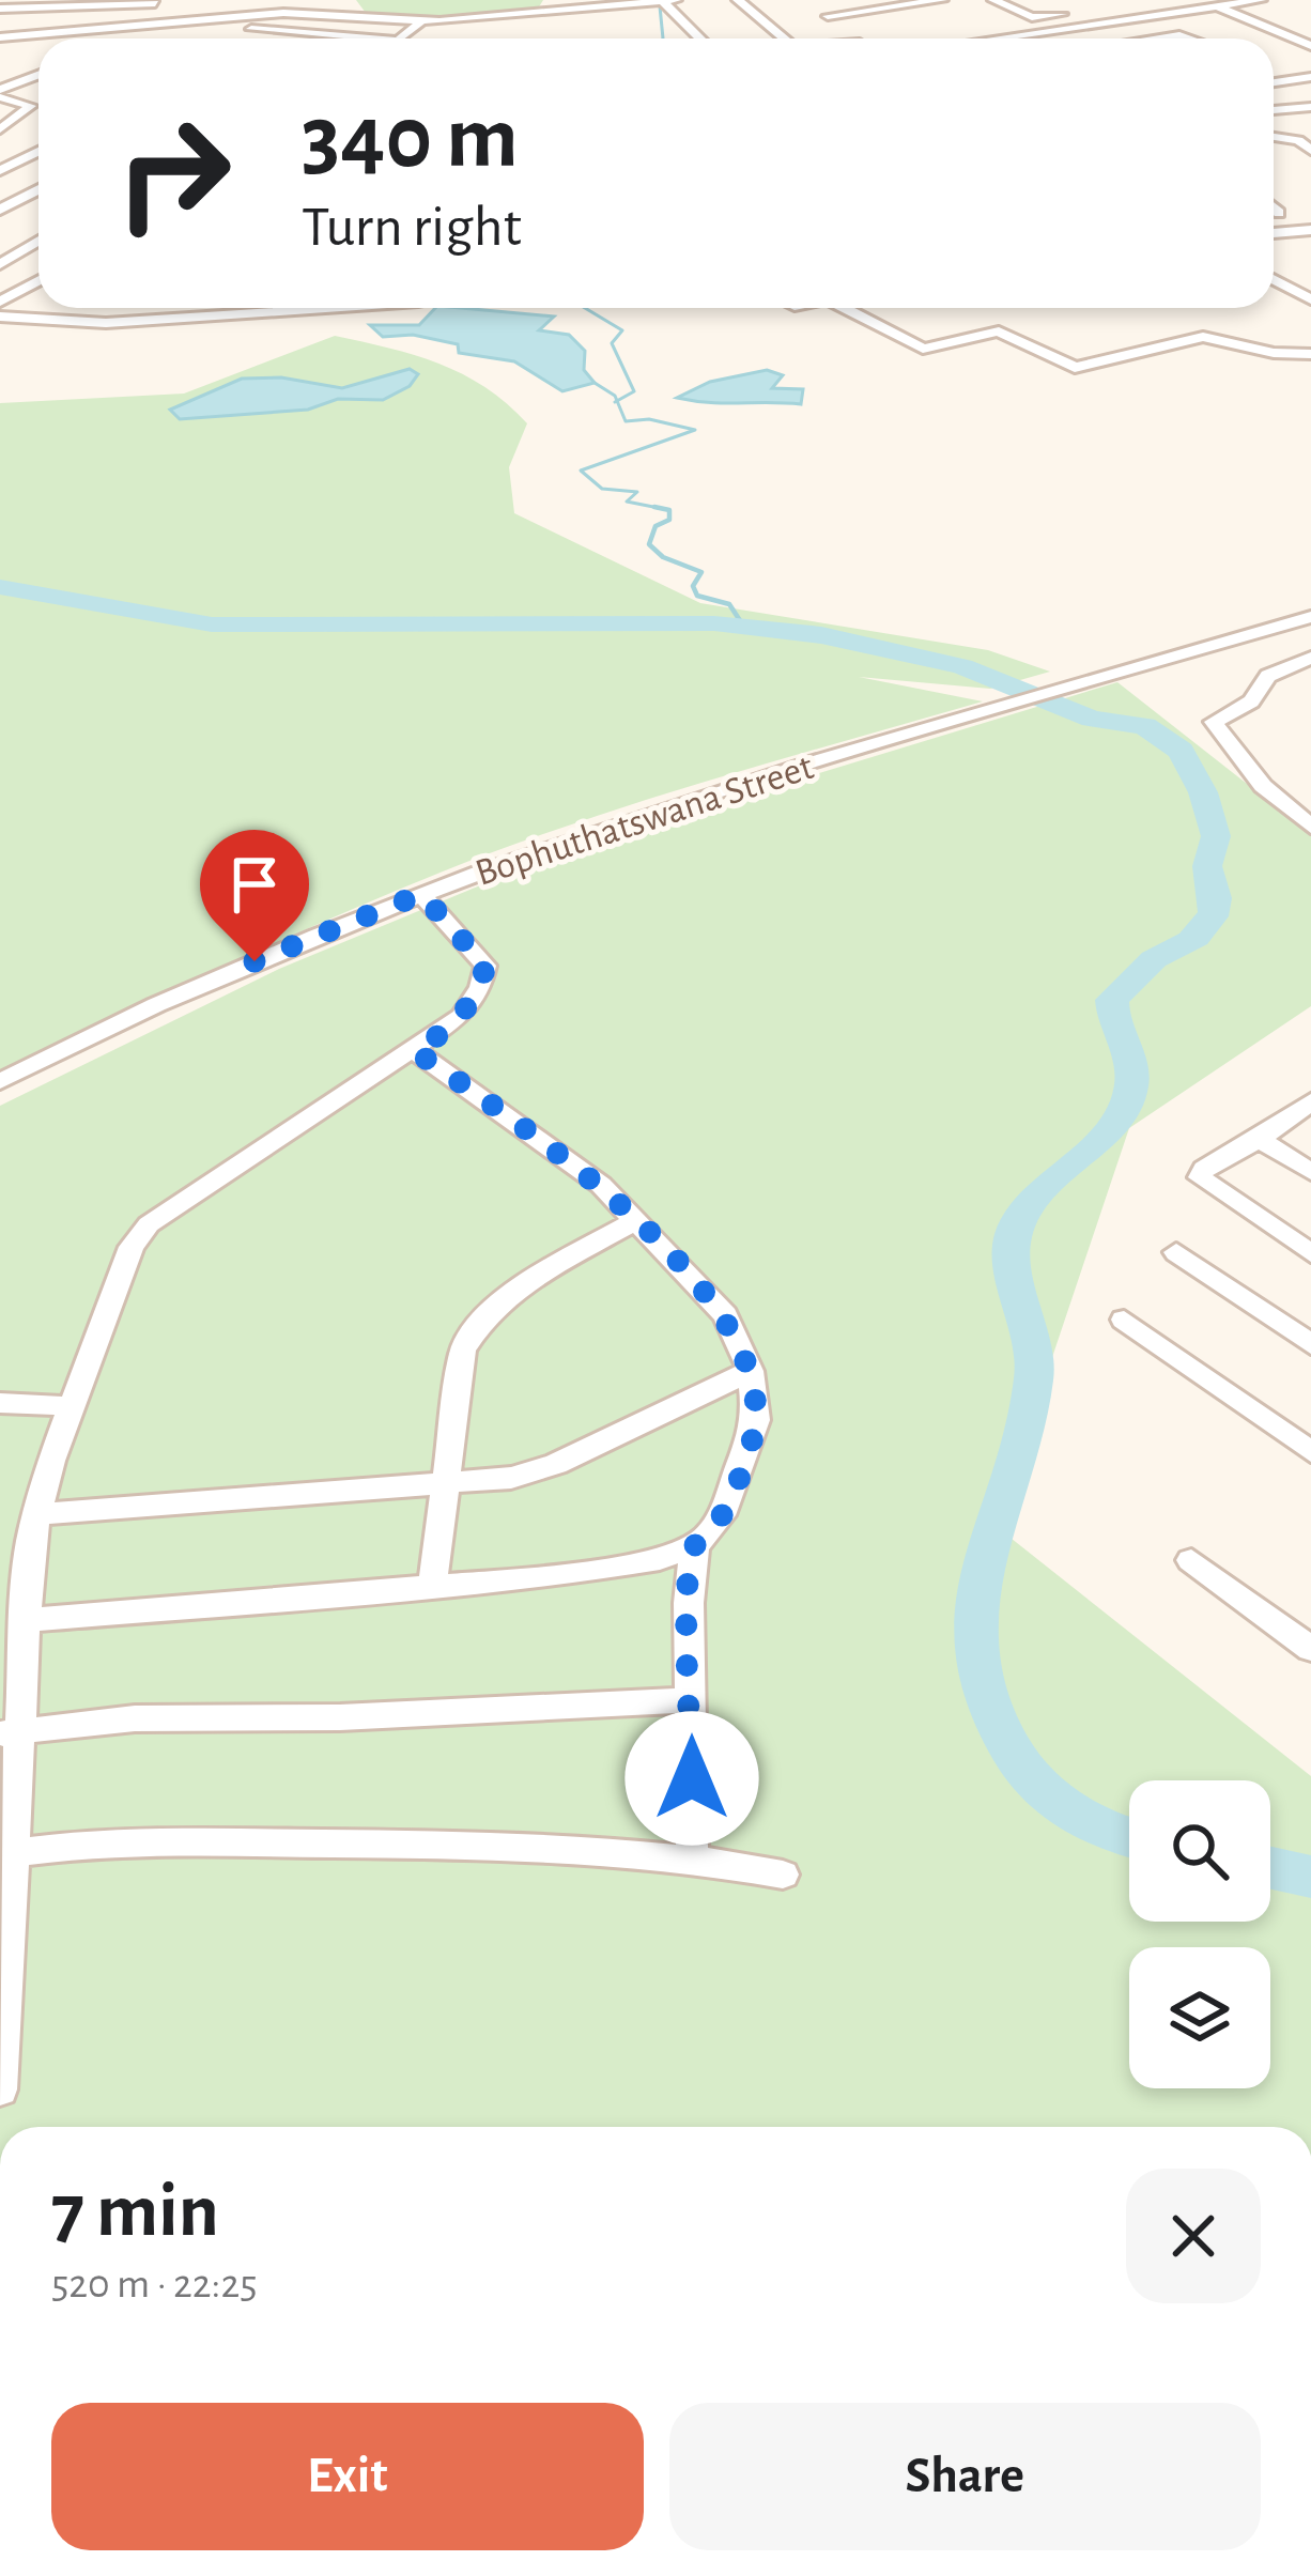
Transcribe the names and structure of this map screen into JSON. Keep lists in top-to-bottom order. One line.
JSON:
{"streets":{"street":["Bophuthatswana Street"]},"page":{"turn":["340 m","Turn right"],"heading":["7 min","520 m · 22:25"],"buttons":["Exit","Share"]}}
